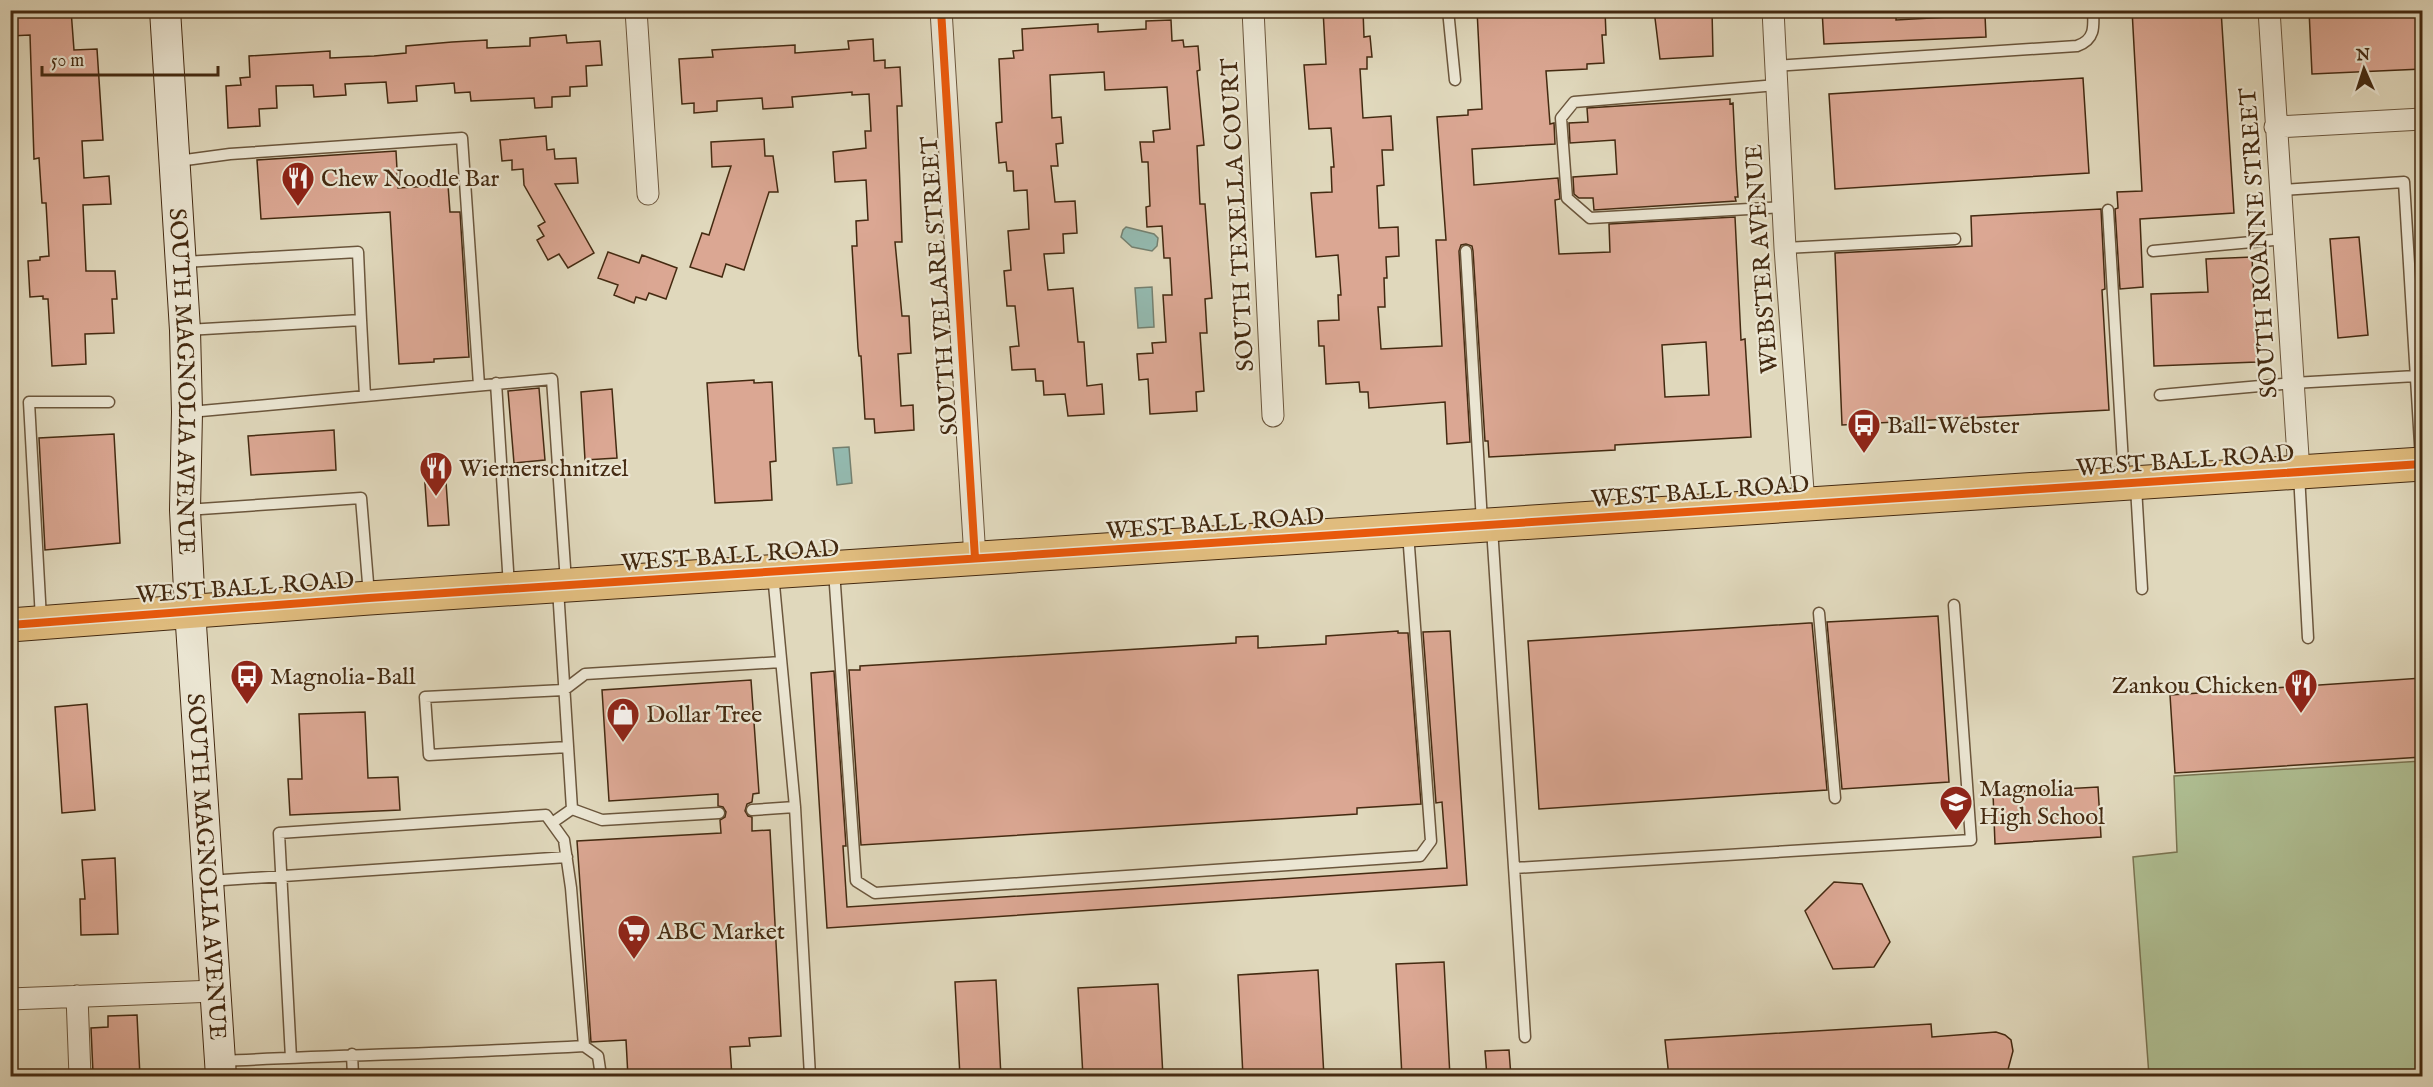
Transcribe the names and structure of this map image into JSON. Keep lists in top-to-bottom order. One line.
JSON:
{"streets":{"main road":["SOUTH MAGNOLIA AVENUE","WEST BALL ROAD"],"street":["SOUTH TEXELLA COURT","SOUTH ROANNE STREET","WEBSTER AVENUE","SOUTH VELARE STREET"]},"crossings":[["SOUTH ROANNE STREET","WEST BALL ROAD"],["WEBSTER AVENUE","WEST BALL ROAD"],["SOUTH VELARE STREET","WEST BALL ROAD"],["SOUTH MAGNOLIA AVENUE","WEST BALL ROAD"]],"places":{"restaurant":["Chew Noodle Bar","Wiernerschnitzel","Zankou Chicken"],"bus stop":["Ball-Webster","Magnolia-Ball"],"shop":["Dollar Tree"],"school or university":["Magnolia High School"],"supermarket":["ABC Market"]},"scale_bar":"50 m","north":"top"}
